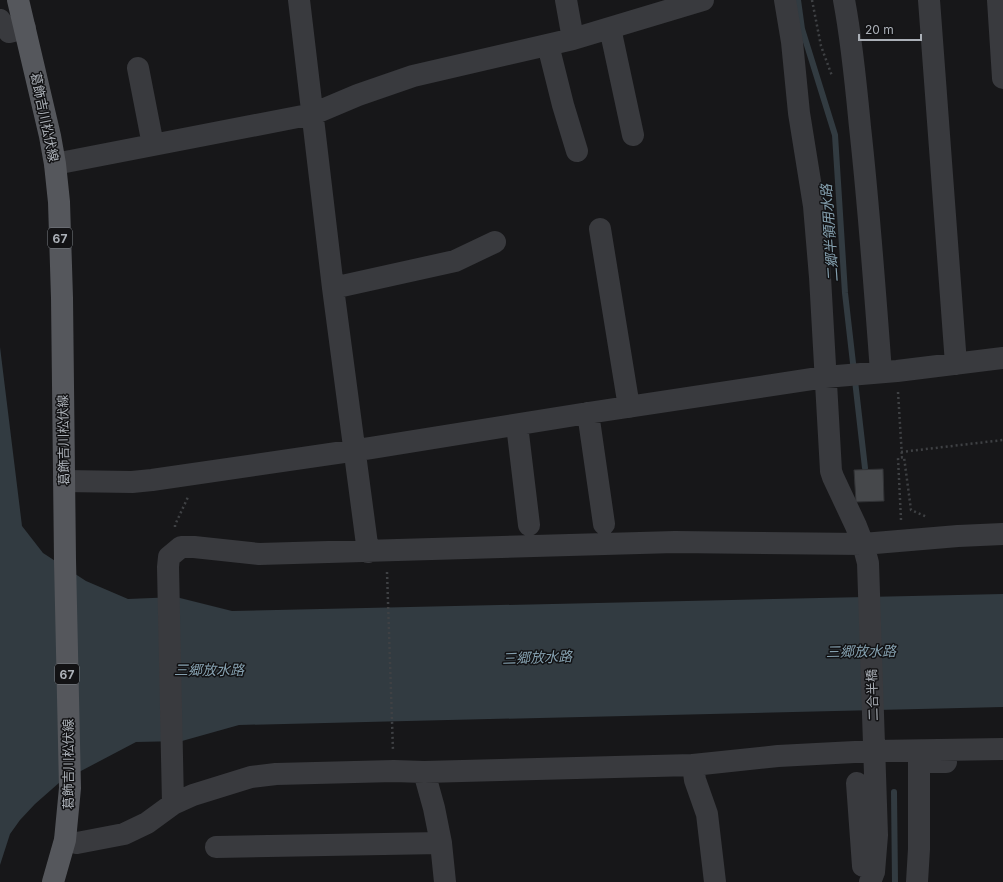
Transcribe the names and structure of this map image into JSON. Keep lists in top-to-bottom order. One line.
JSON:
{"streets":{"main road":["葛飾吉川松伏線","67"],"street":["二合半橋"]},"water":["二郷半領用水路","三郷放水路"],"scale_bar":"20 m"}
